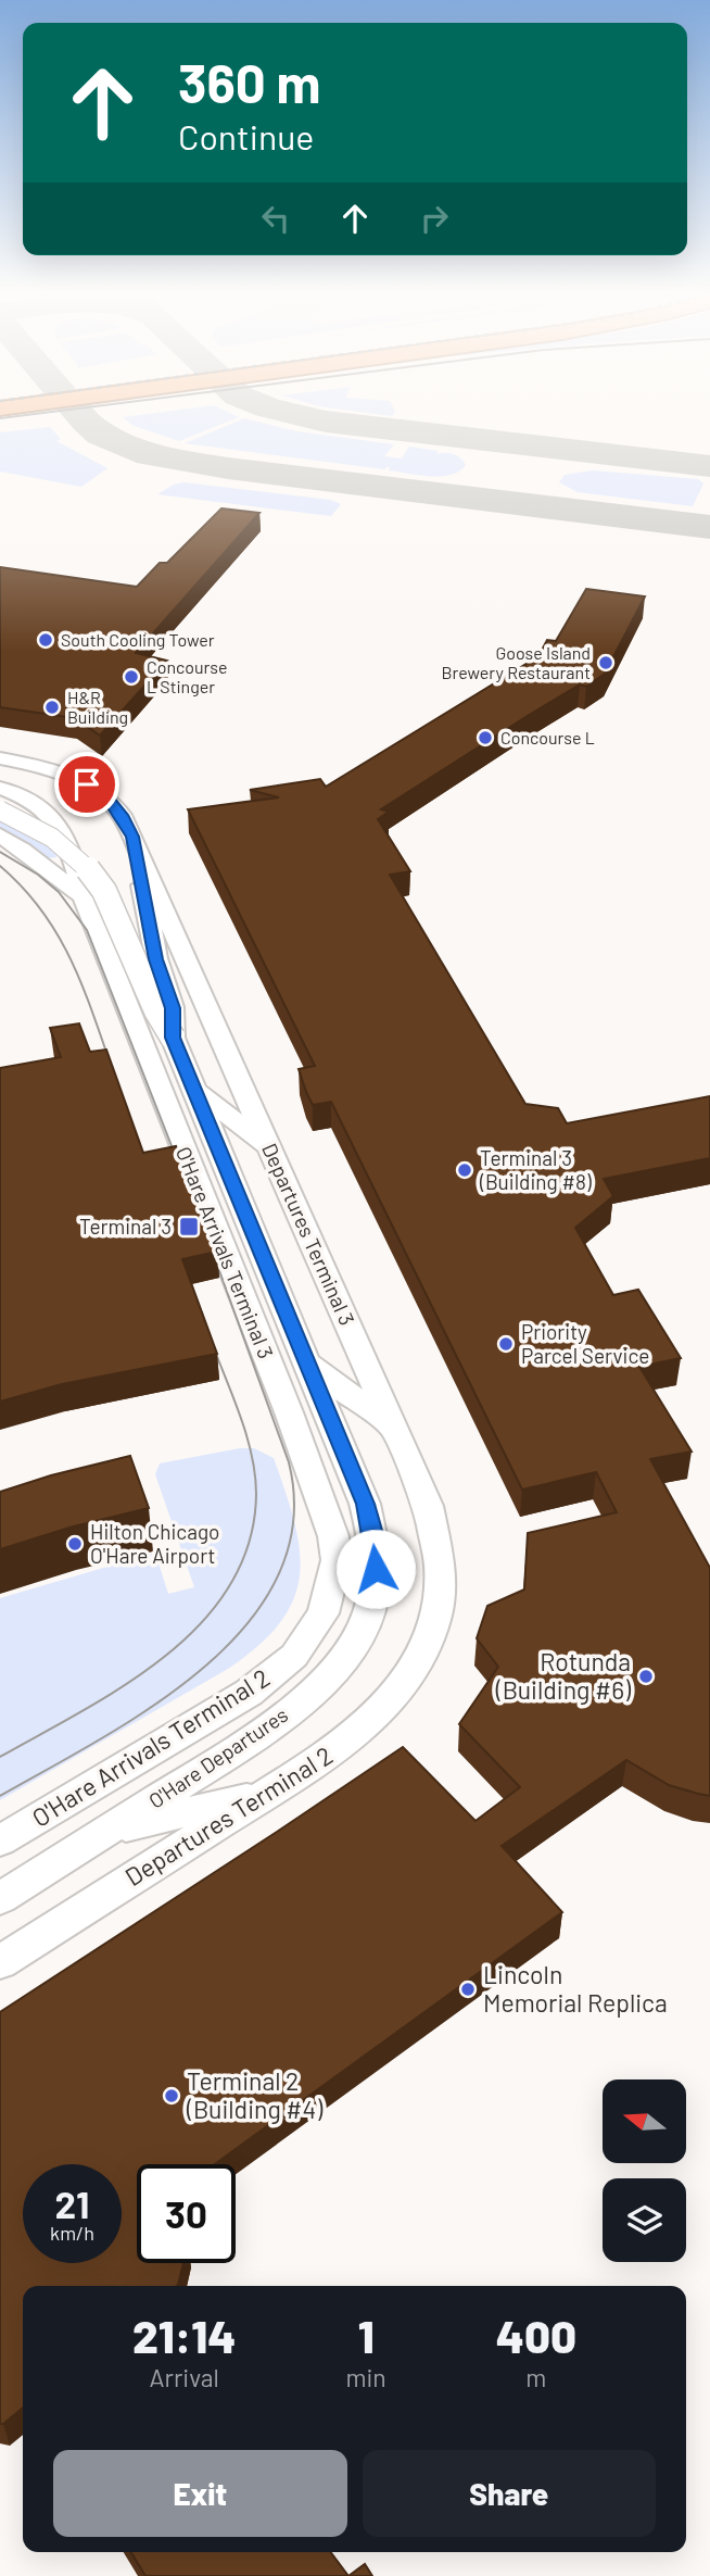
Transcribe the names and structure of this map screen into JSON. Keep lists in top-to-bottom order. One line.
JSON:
{"streets":{"street":["Departures Terminal 3","O'Hare Arrivals Terminal 3","O'Hare Arrivals Terminal 2","O'Hare Departures","Departures Terminal 2"]},"crossings":[["Departures Terminal 3","O'Hare Departures"],["Departures Terminal 3","Departures Terminal 2"],["O'Hare Arrivals Terminal 3","O'Hare Arrivals Terminal 2"]],"places":{"other":["South Cooling Tower","Goose Island Brewery Restaurant","Concourse L Stinger","H&R Building","Concourse L","Terminal 3 (Building #8)","Priority Parcel Service","Hilton Chicago O'Hare Airport","Rotunda (Building #6)","Lincoln Memorial Replica","Terminal 2 (Building #4)"],"transit":["Terminal 3"]},"north":"left","page":{"turn":["360 m","Continue"],"speed":"21 km/h","limit":"30","eta":["21:14","Arrival","1","min","400","m"],"buttons":["Exit","Share"]}}
